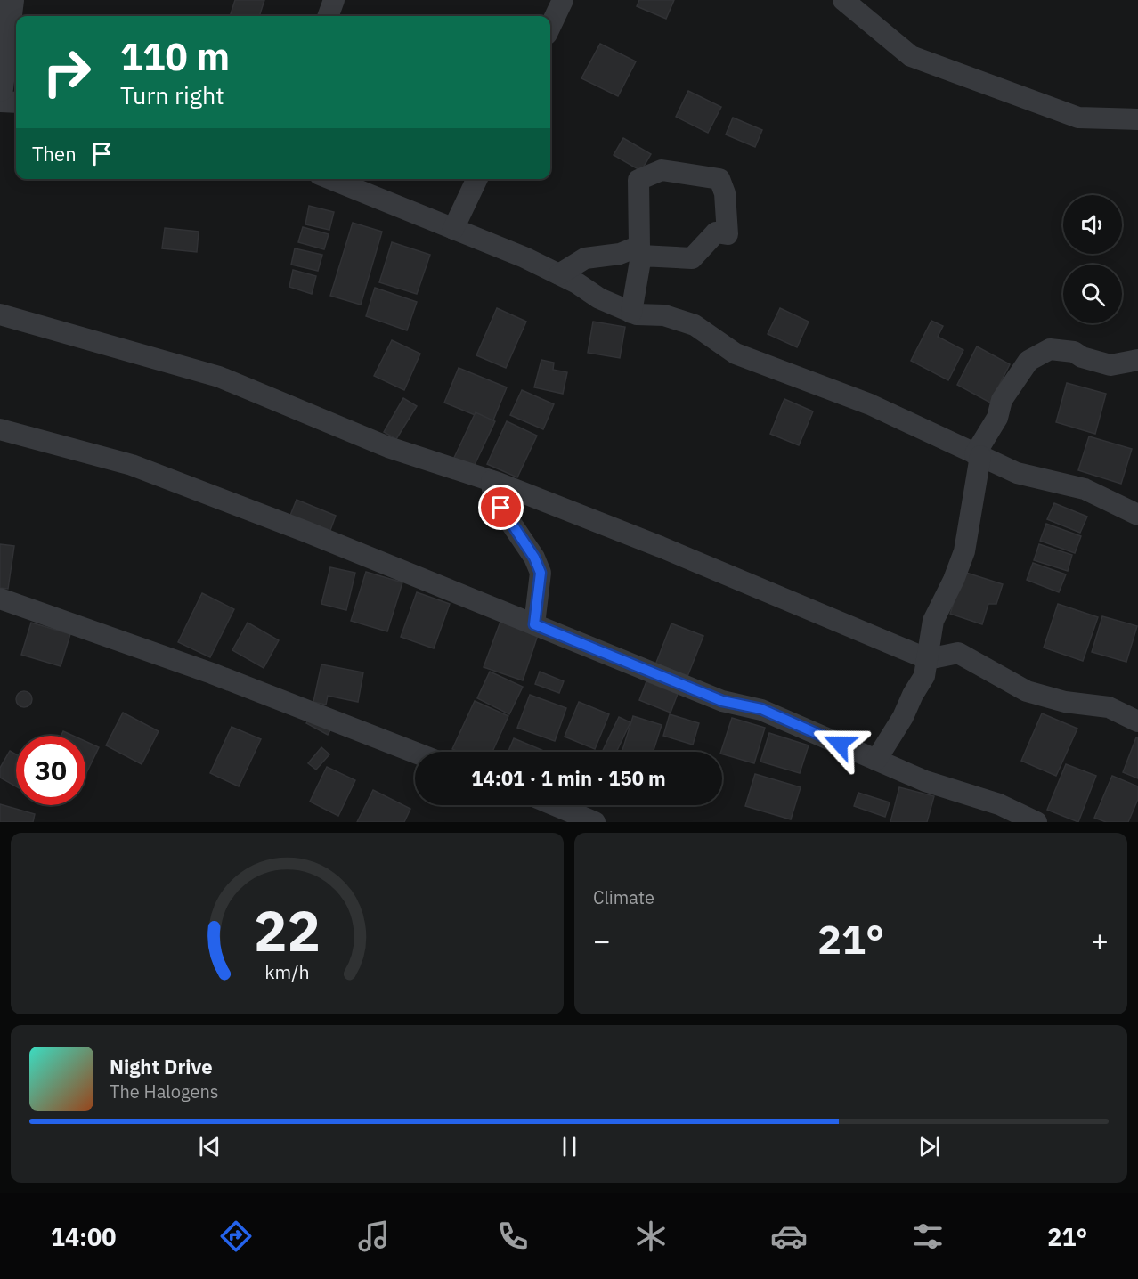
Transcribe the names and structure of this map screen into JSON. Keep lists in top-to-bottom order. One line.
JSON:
{"page":{"turn":["110 m","Turn right"],"then":"Then","limit":"30","trip":"14:01 · 1 min · 150 m","tile":"Climate","heat":["−","21°","+"],"song":["Night Drive","The Halogens"],"tabs":["14:00","21°"],"gauge":["22","km/h"]}}
